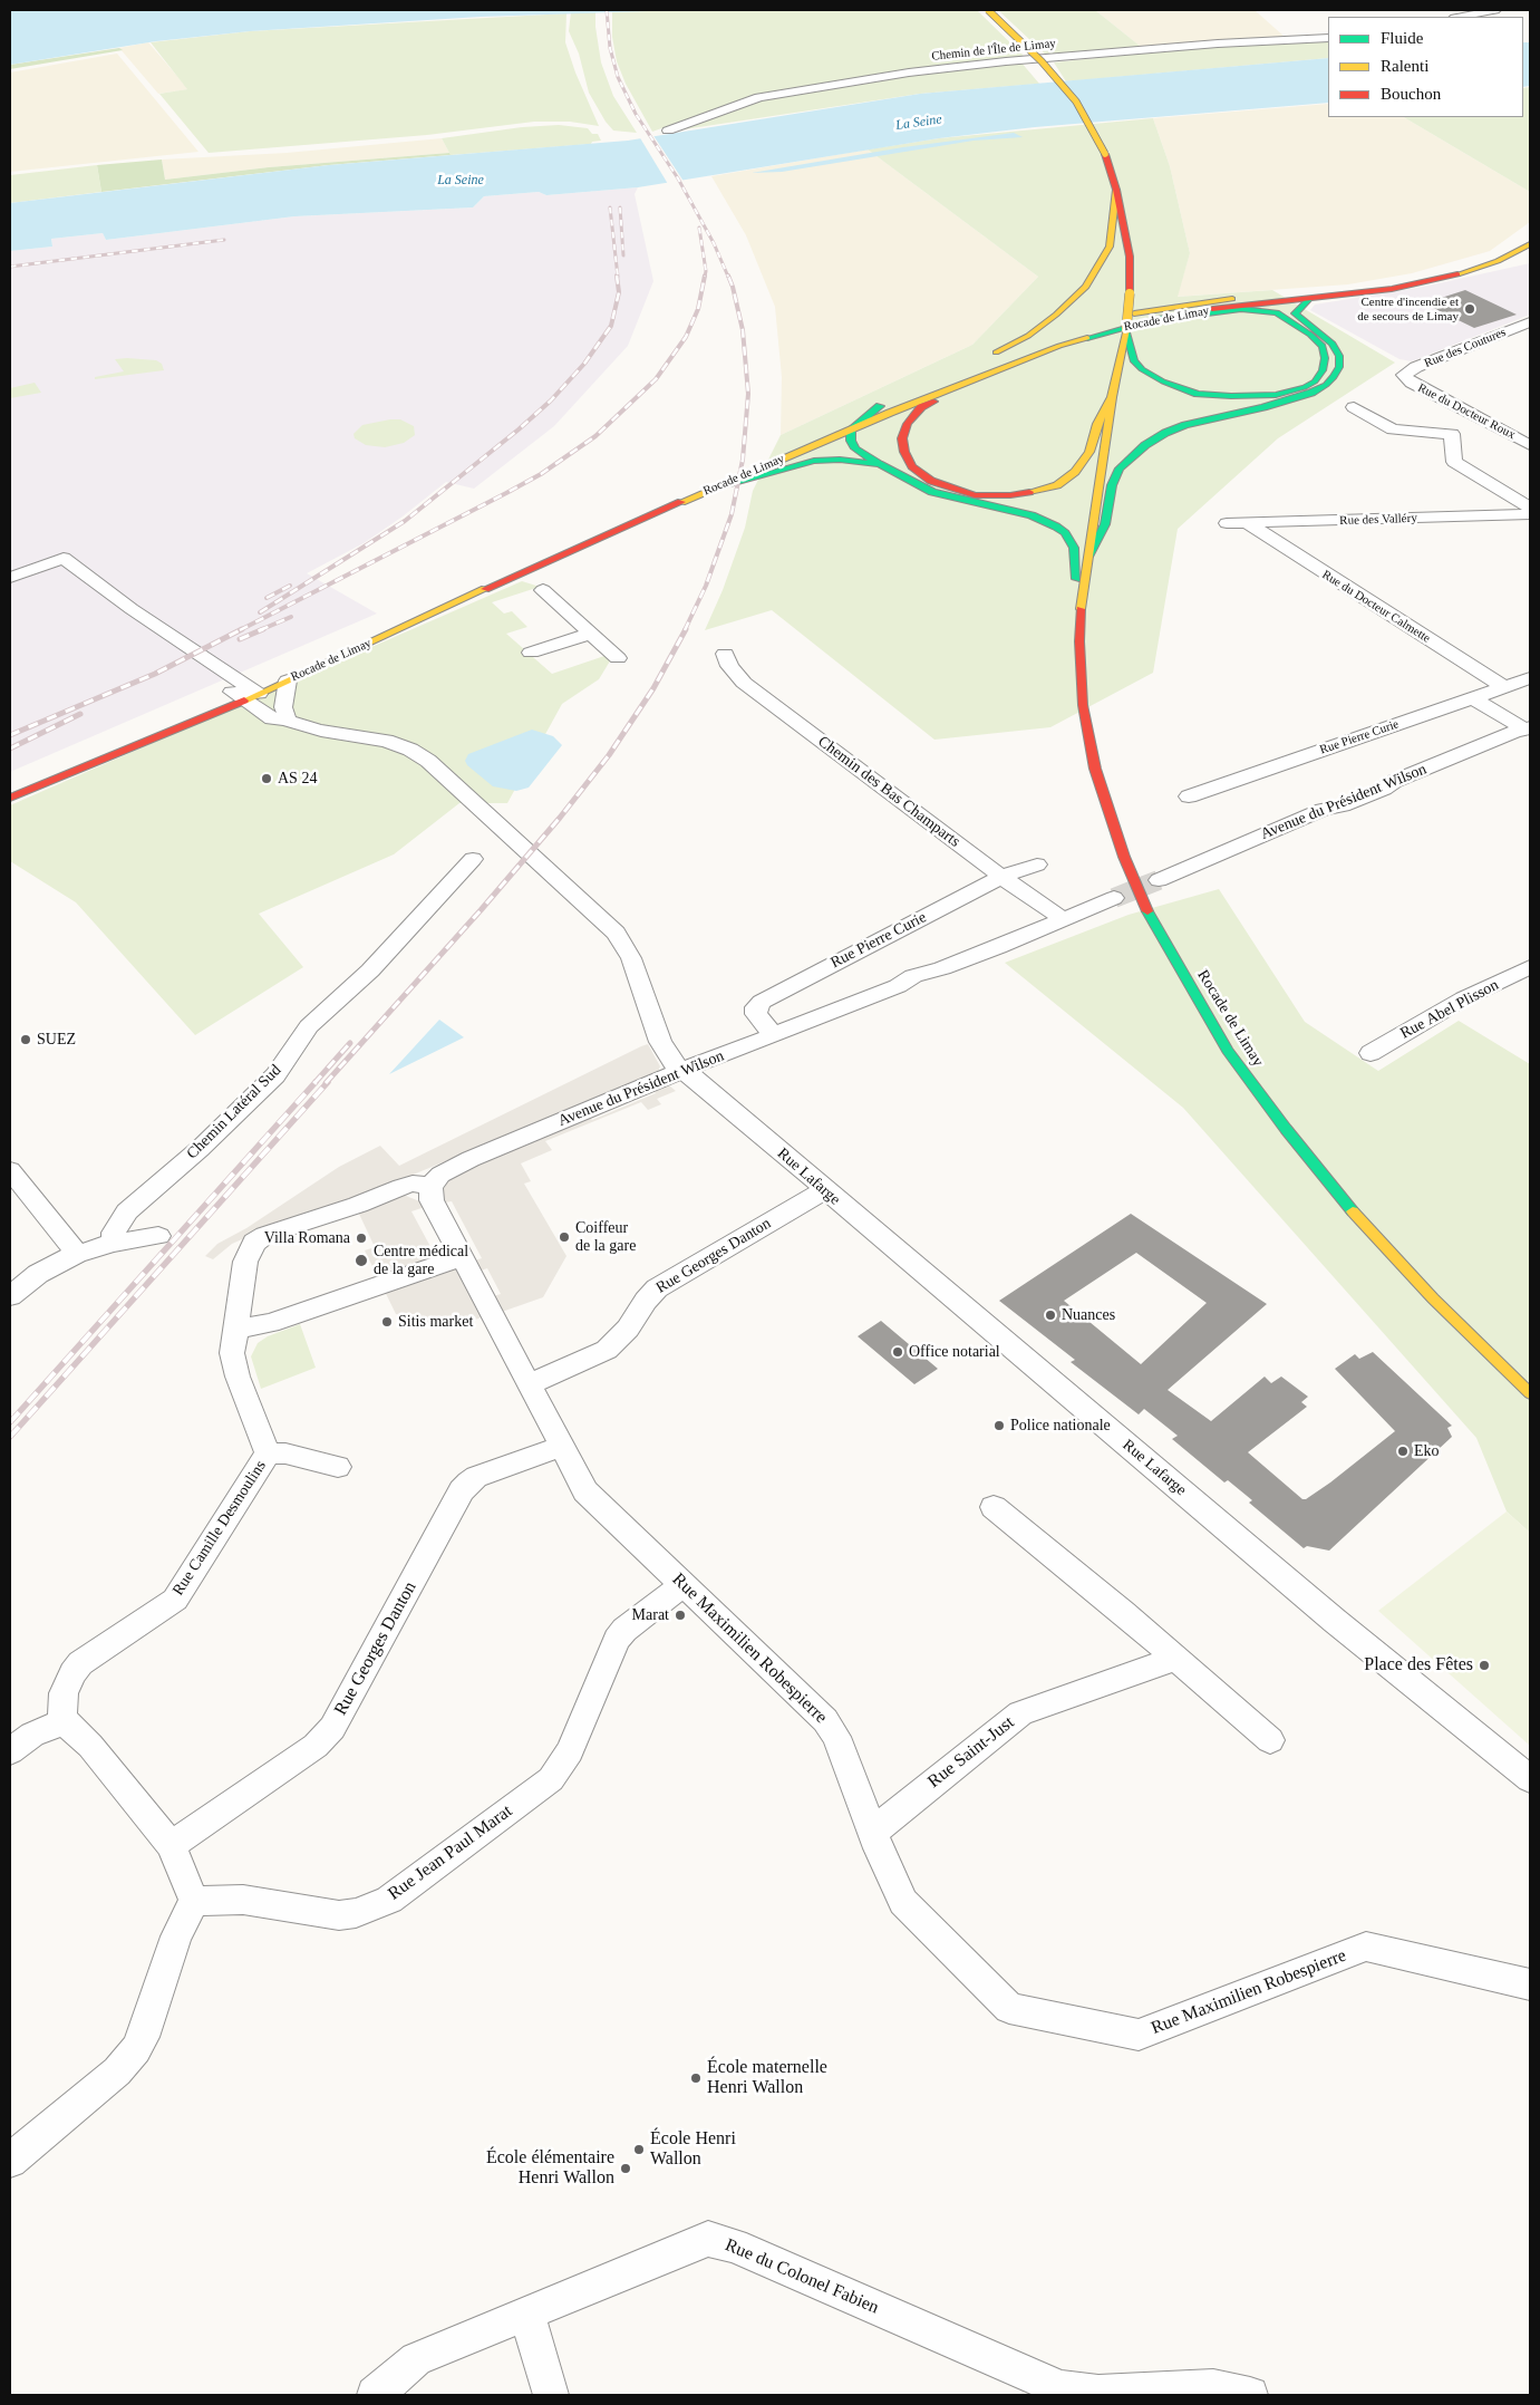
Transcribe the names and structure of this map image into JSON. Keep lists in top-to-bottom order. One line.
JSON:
{"streets":{"main road":["Rocade de Limay"],"street":["Chemin de l'Île de Limay","Rue des Coutures","Rue du Docteur Roux","Rue des Valléry","Rue du Docteur Calmette","Rue Pierre Curie","Chemin des Bas Champarts","Avenue du Président Wilson","Rue Abel Plisson","Chemin Latéral Sud","Rue Lafarge","Rue Georges Danton","Rue Camille Desmoulins","Rue Maximilien Robespierre","Rue Saint-Just","Rue Jean Paul Marat","Rue du Colonel Fabien"]},"crossings":[["Rue des Coutures","Rue du Docteur Roux"],["Rue des Valléry","Rue du Docteur Calmette"],["Rue du Docteur Calmette","Rue Pierre Curie"],["Rue Pierre Curie","Chemin des Bas Champarts"],["Rue Pierre Curie","Avenue du Président Wilson"],["Chemin des Bas Champarts","Avenue du Président Wilson"],["Avenue du Président Wilson","Rue Lafarge"],["Avenue du Président Wilson","Rue Maximilien Robespierre"],["Rue Lafarge","Rue Georges Danton"],["Rue Georges Danton","Rue Maximilien Robespierre"],["Rue Maximilien Robespierre","Rue Saint-Just"],["Rue Maximilien Robespierre","Rue Jean Paul Marat"]],"water":["La Seine"],"places":["Centre d'incendie et de secours de Limay","AS 24","SUEZ","Coiffeur de la gare","Villa Romana","Centre médical de la gare","Nuances","Sitis market","Office notarial","Police nationale","Eko","Marat","Place des Fêtes","École maternelle Henri Wallon","École Henri Wallon","École élémentaire Henri Wallon"],"legend":["Fluide","Ralenti","Bouchon"]}
